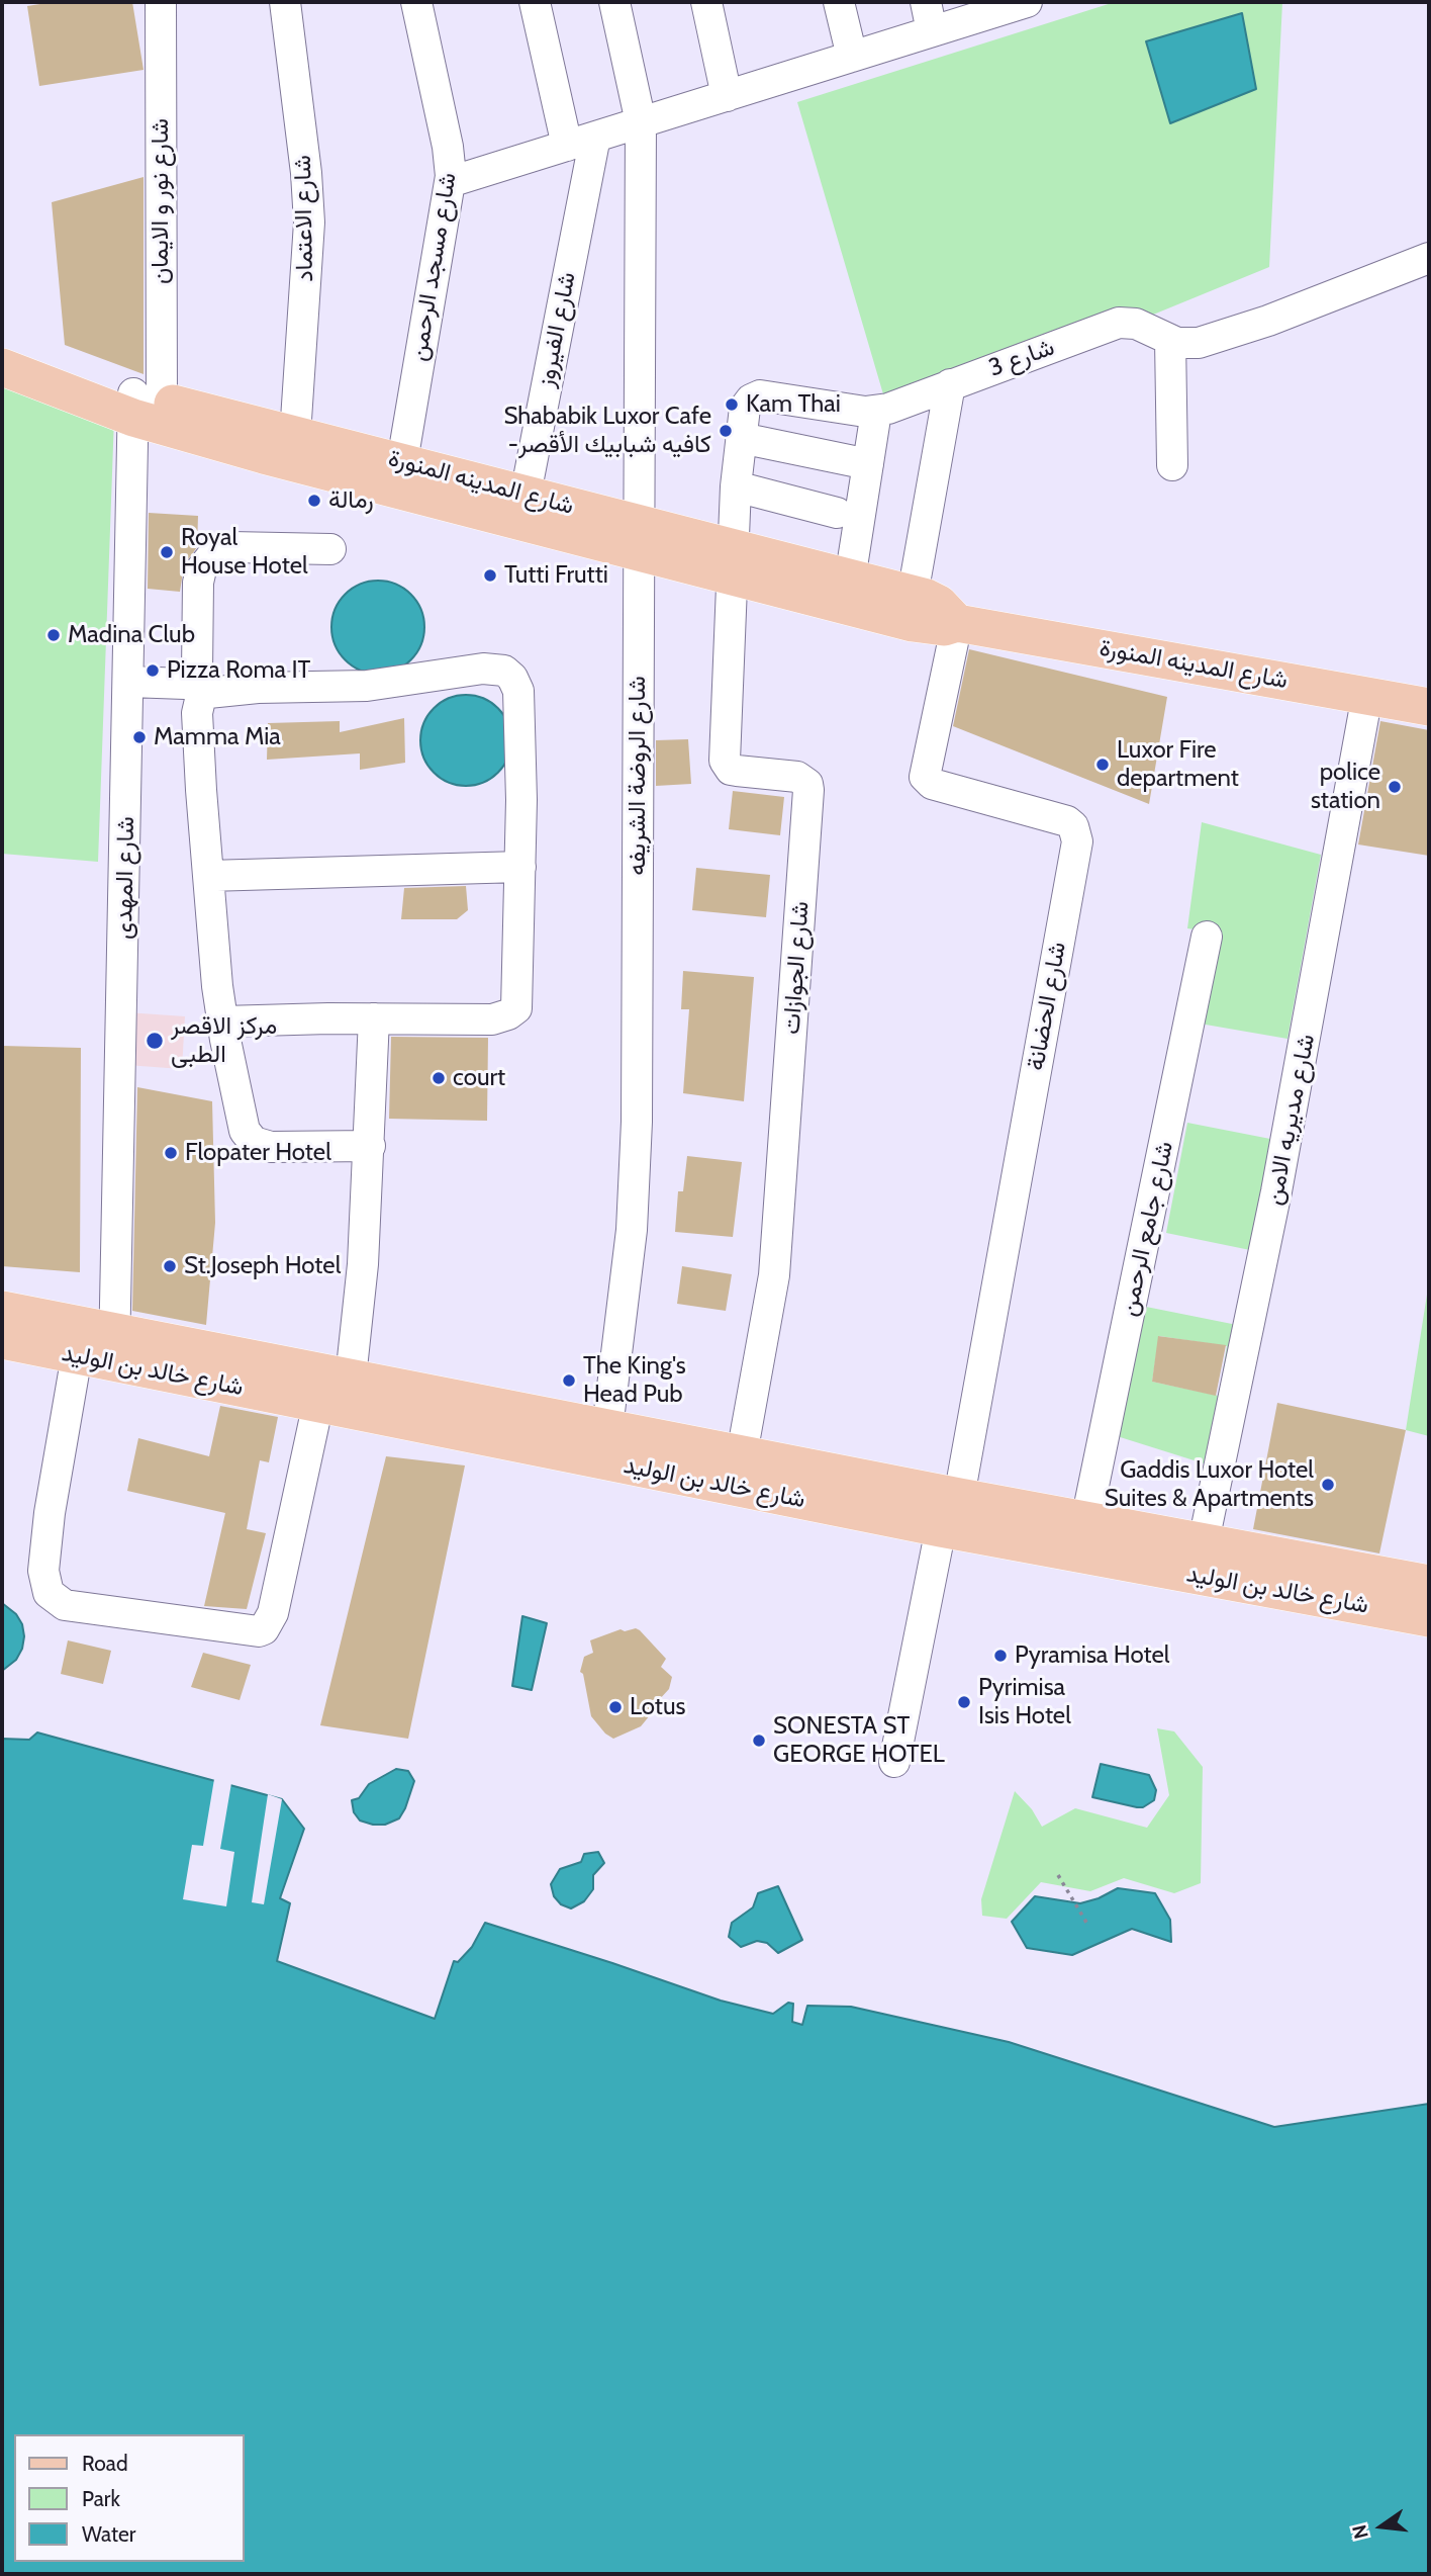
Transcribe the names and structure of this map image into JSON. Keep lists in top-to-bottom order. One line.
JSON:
{"streets":{"main road":["شارع المدينه المنورة","شارع خالد بن الوليد"],"street":["شارع نور و الايمان","شارع الاعتماد","شارع مسجد الرحمن","شارع الفيروز","شارع 3","شارع الروضة الشريفه","شارع المهدى","شارع الجوازات","شارع الحضانة","شارع مديريه الامن","شارع جامع الرحمن"]},"crossings":[["شارع نور و الايمان","شارع المدينه المنورة"],["شارع نور و الايمان","شارع المهدى"],["شارع الاعتماد","شارع المدينه المنورة"],["شارع مسجد الرحمن","شارع المدينه المنورة"],["شارع الفيروز","شارع المدينه المنورة"],["شارع 3","شارع المدينه المنورة"],["شارع 3","شارع الجوازات"],["شارع المدينه المنورة","شارع الروضة الشريفه"],["شارع المدينه المنورة","شارع المهدى"],["شارع المدينه المنورة","شارع الجوازات"],["شارع المدينه المنورة","شارع الحضانة"],["شارع المدينه المنورة","شارع مديريه الامن"],["شارع الروضة الشريفه","شارع خالد بن الوليد"],["شارع المهدى","شارع خالد بن الوليد"],["شارع الجوازات","شارع خالد بن الوليد"],["شارع الحضانة","شارع خالد بن الوليد"],["شارع مديريه الامن","شارع خالد بن الوليد"],["شارع جامع الرحمن","شارع خالد بن الوليد"]],"places":["Kam Thai","Shababik Luxor Cafe -كافيه شبابيك الأقصر","رمالة","Royal House Hotel","Tutti Frutti","Madina Club","Pizza Roma IT","Mamma Mia","Luxor Fire department","police station","مركز الاقصر الطبى","court","Flopater Hotel","St.Joseph Hotel","The King's Head Pub","Gaddis Luxor Hotel Suites & Apartments","Pyramisa Hotel","Pyrimisa Isis Hotel","Lotus","SONESTA ST GEORGE HOTEL"],"legend":["Road","Park","Water"],"north":"left"}
